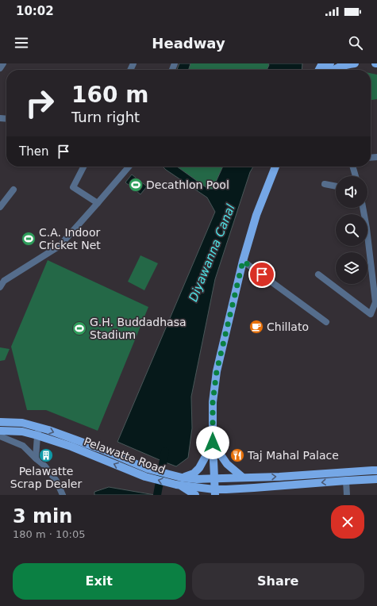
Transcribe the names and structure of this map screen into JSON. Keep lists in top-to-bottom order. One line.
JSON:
{"streets":{"main road":["Pelawatte Road"]},"water":["Diyawanna Canal"],"places":{"sports":["Decathlon Pool","C.A. Indoor Cricket Net","G.H. Buddadhasa Stadium"],"cafe":["Chillato"],"building":["Pelawatte Scrap Dealer"],"restaurant":["Taj Mahal Palace"]},"page":{"status":"10:02","header":"Headway","turn":["160 m","Turn right"],"then":"Then","heading":["3 min","180 m · 10:05"],"buttons":["Exit","Share"]}}
